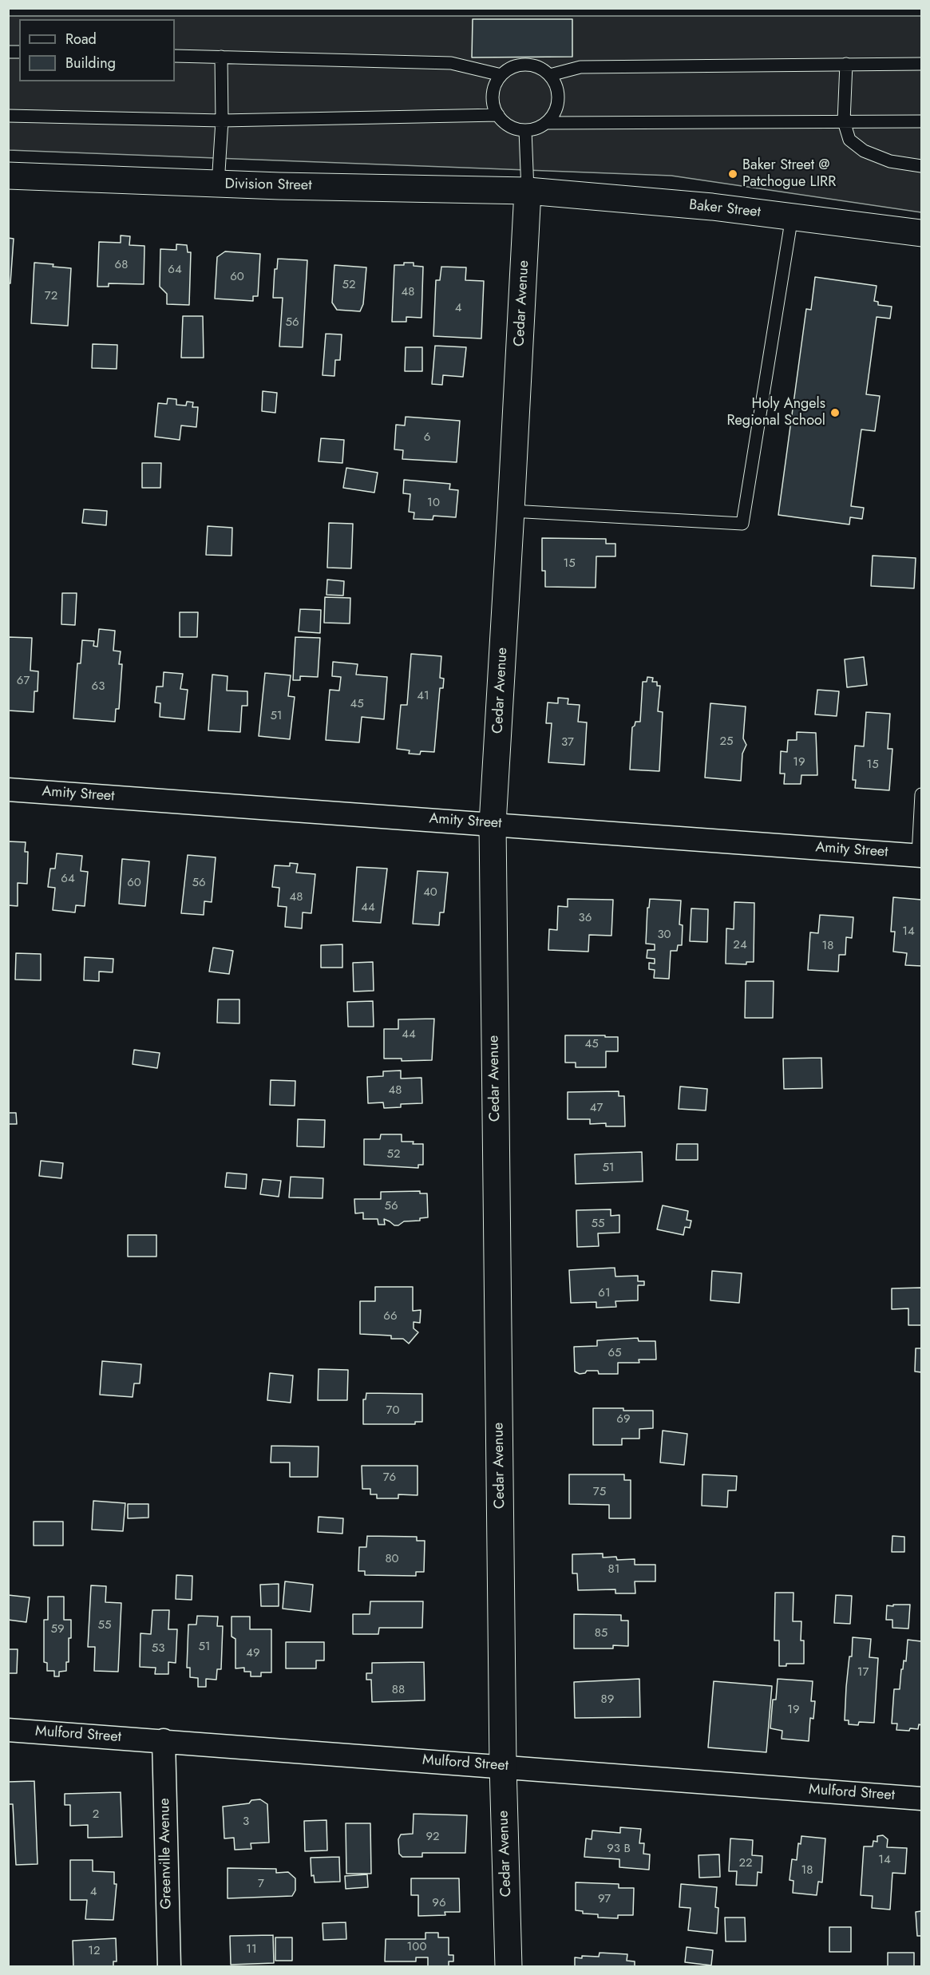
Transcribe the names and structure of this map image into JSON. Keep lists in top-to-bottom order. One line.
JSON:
{"streets":{"street":["Division Street","Baker Street","Cedar Avenue","Amity Street","Mulford Street","Greenville Avenue"]},"crossings":[["Division Street","Baker Street"],["Division Street","Cedar Avenue"],["Baker Street","Cedar Avenue"],["Cedar Avenue","Amity Street"],["Cedar Avenue","Mulford Street"],["Mulford Street","Greenville Avenue"]],"places":["Baker Street @ Patchogue LIRR","Holy Angels Regional School"],"house_numbers":["68","64","60","52","48","72","4","56","6","10","15","67","63","41","45","51","25","37","19","15","64","60","56","40","48","44","36","14","30","24","18","44","45","48","47","52","51","56","55","61","66","65","70","69","76","75","80","81","55","59","85","51","53","49","17","88","89","19","2","3","92","93 B","14","22","18","7","4","97","96","100","11","12"],"legend":["Road","Building"]}
